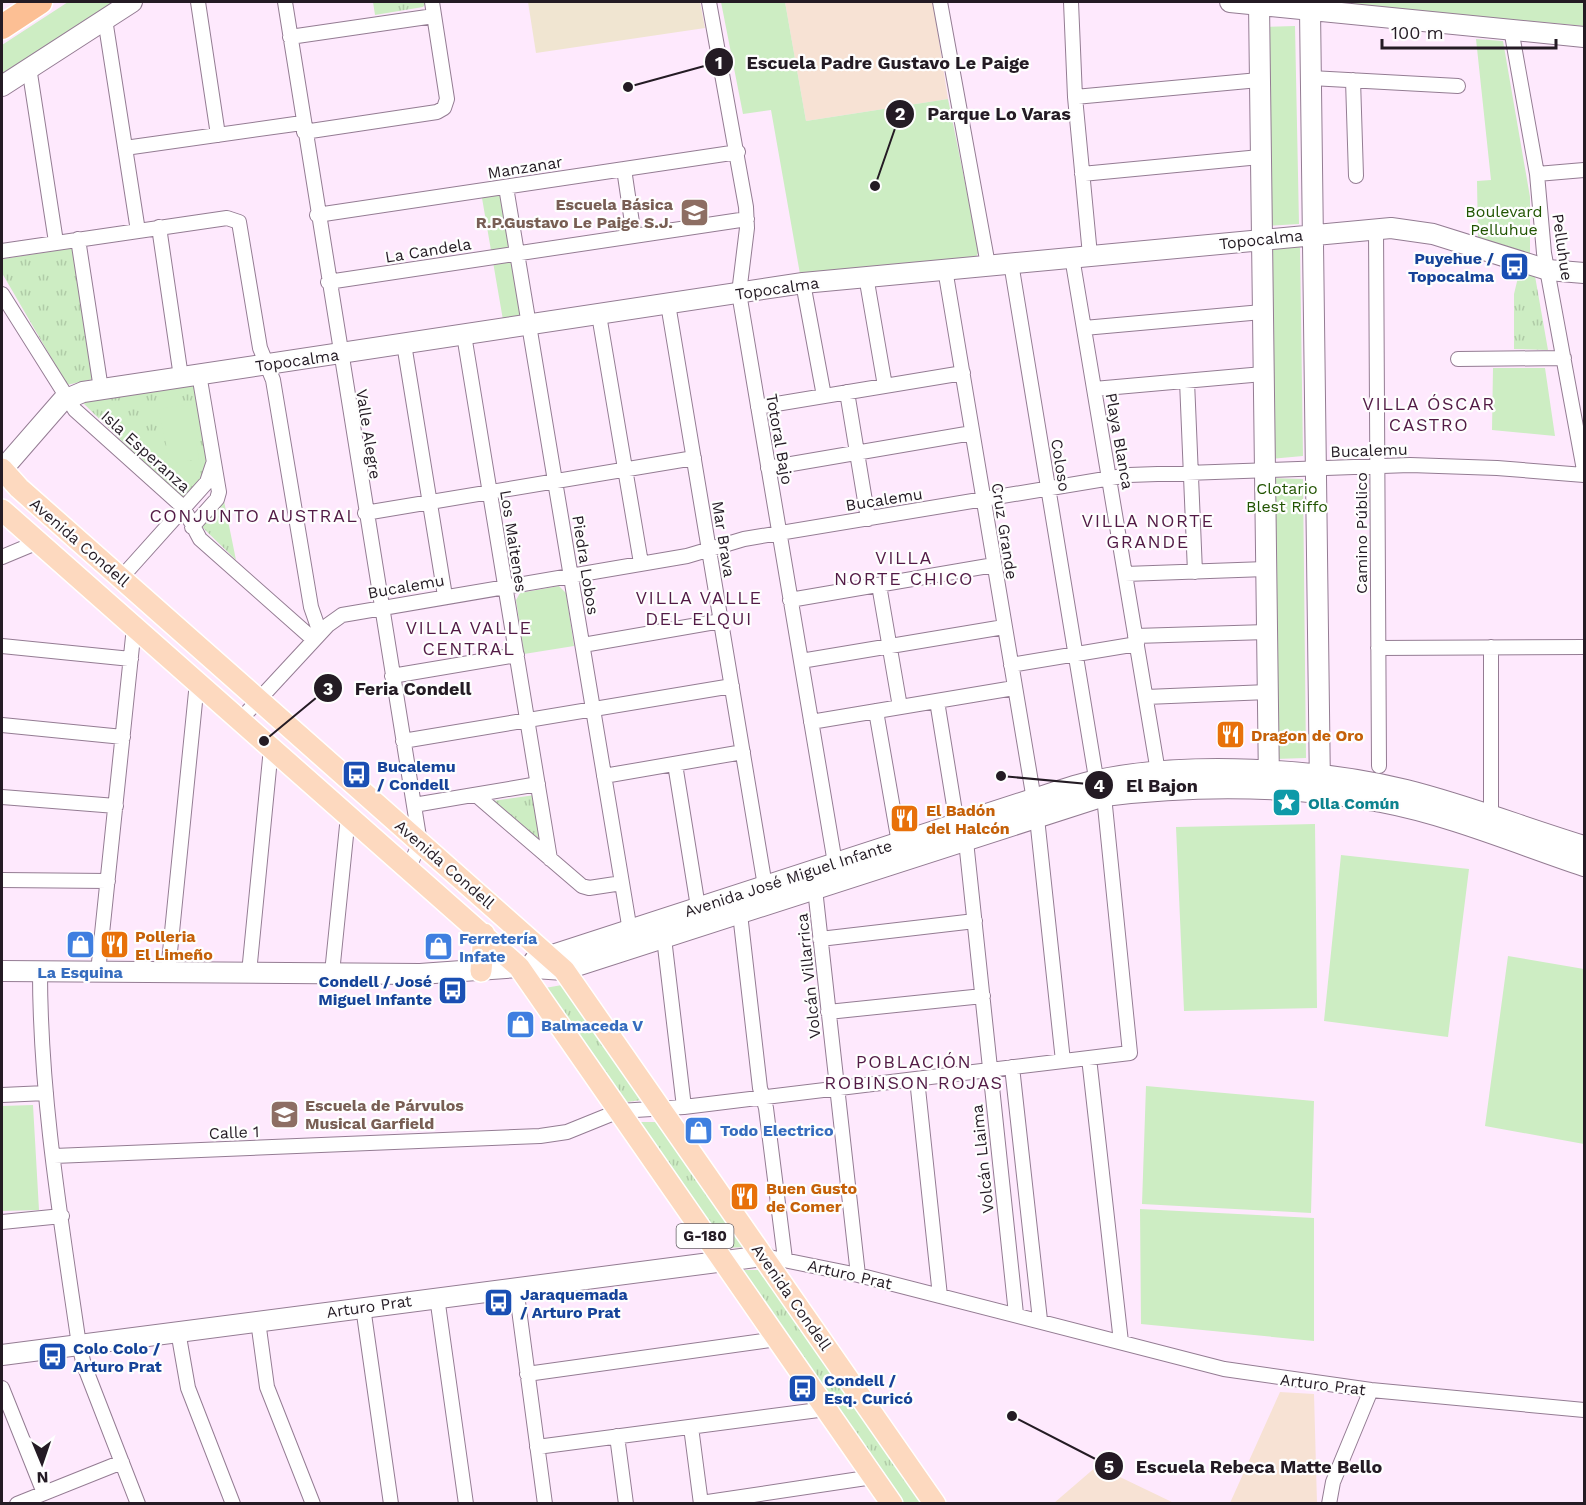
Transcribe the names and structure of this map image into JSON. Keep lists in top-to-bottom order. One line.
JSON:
{"streets":{"main road":["Avenida Condell","G-180"],"street":["Manzanar","Topocalma","Pelluhue","La Candela","Valle Alegre","Totoral Bajo","Playa Blanca","Bucalemu","Isla Esperanza","Coloso","Cruz Grande","Camino Público","Mar Brava","Los Maitenes","Piedra Lobos","Avenida José Miguel Infante","Volcán Villarrica","Calle 1","Volcán Llaima","Arturo Prat"]},"crossings":[["Manzanar","Valle Alegre"],["Manzanar","Totoral Bajo"],["Manzanar","Piedra Lobos"],["Topocalma","Pelluhue"],["Topocalma","Valle Alegre"],["Topocalma","Totoral Bajo"],["Topocalma","Playa Blanca"],["Topocalma","Isla Esperanza"],["Topocalma","Coloso"],["Topocalma","Cruz Grande"],["Topocalma","Camino Público"],["Topocalma","Mar Brava"],["Topocalma","Los Maitenes"],["Topocalma","Piedra Lobos"],["La Candela","Valle Alegre"],["La Candela","Totoral Bajo"],["La Candela","Piedra Lobos"],["Valle Alegre","Bucalemu"],["Valle Alegre","Avenida Condell"],["Totoral Bajo","Bucalemu"],["Totoral Bajo","Avenida José Miguel Infante"],["Playa Blanca","Bucalemu"],["Playa Blanca","Avenida José Miguel Infante"],["Bucalemu","Isla Esperanza"],["Bucalemu","Coloso"],["Bucalemu","Cruz Grande"],["Bucalemu","Camino Público"],["Bucalemu","Mar Brava"],["Bucalemu","Los Maitenes"],["Bucalemu","Avenida Condell"],["Bucalemu","Piedra Lobos"],["Coloso","Avenida José Miguel Infante"],["Coloso","Calle 1"],["Cruz Grande","Avenida José Miguel Infante"],["Cruz Grande","Calle 1"],["Mar Brava","Avenida José Miguel Infante"],["Avenida Condell","Avenida José Miguel Infante"],["Avenida Condell","Calle 1"],["Avenida Condell","Arturo Prat"],["Piedra Lobos","Avenida José Miguel Infante"],["Avenida José Miguel Infante","Volcán Villarrica"],["Avenida José Miguel Infante","Volcán Llaima"],["Volcán Villarrica","Calle 1"],["Volcán Villarrica","Arturo Prat"],["Calle 1","Volcán Llaima"],["Volcán Llaima","Arturo Prat"]],"districts":["VILLA ÓSCAR CASTRO","CONJUNTO AUSTRAL","VILLA NORTE GRANDE","VILLA NORTE CHICO","VILLA VALLE DEL ELQUI","VILLA VALLE CENTRAL","POBLACIÓN ROBINSON ROJAS"],"parks":["Boulevard Pelluhue","Clotario Blest Riffo"],"places":{"other":["Escuela Padre Gustavo Le Paige","Parque Lo Varas","Feria Condell","El Bajon","Escuela Rebeca Matte Bello"],"school or university":["Escuela Básica R.P.Gustavo Le Paige S.J.","Escuela de Párvulos Musical Garfield"],"bus stop":["Puyehue / Topocalma","Bucalemu / Condell","Condell / José Miguel Infante","Jaraquemada / Arturo Prat","Colo Colo / Arturo Prat","Condell / Esq. Curicó"],"restaurant":["Dragon de Oro","El Badón del Halcón","Polleria El Limeño","Buen Gusto de Comer"],"place":["Olla Común"],"shop":["La Esquina","Ferretería Infate","Balmaceda V","Todo Electrico"]},"scale_bar":"100 m","north":"bottom"}
